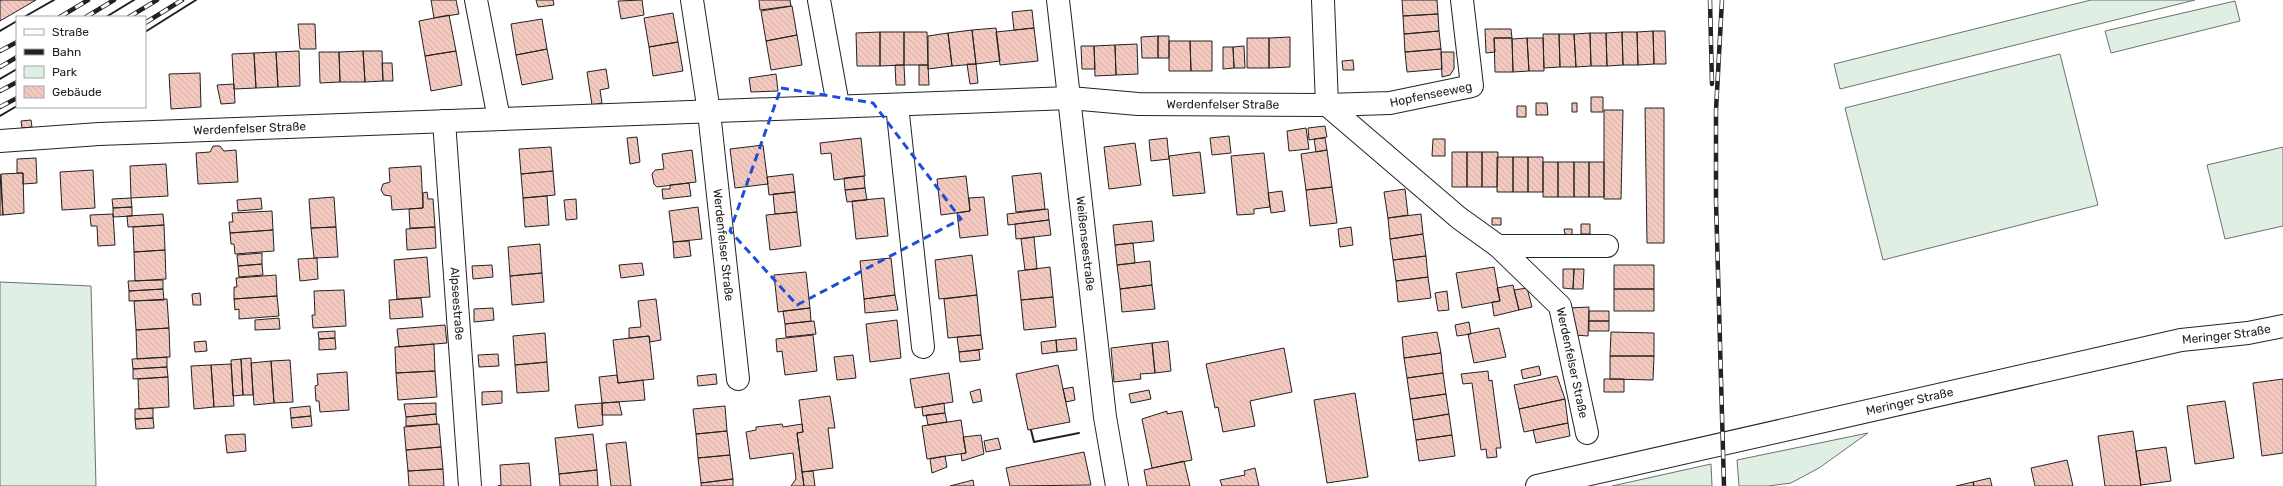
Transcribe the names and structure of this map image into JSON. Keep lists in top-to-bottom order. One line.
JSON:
{"streets":{"street":["Hopfenseeweg","Werdenfelser Straße","Weißenseestraße","Alpseestraße","Meringer Straße"]},"crossings":[["Hopfenseeweg","Werdenfelser Straße"],["Werdenfelser Straße","Weißenseestraße"],["Werdenfelser Straße","Alpseestraße"]],"legend":["Straße","Bahn","Park","Gebäude"]}
